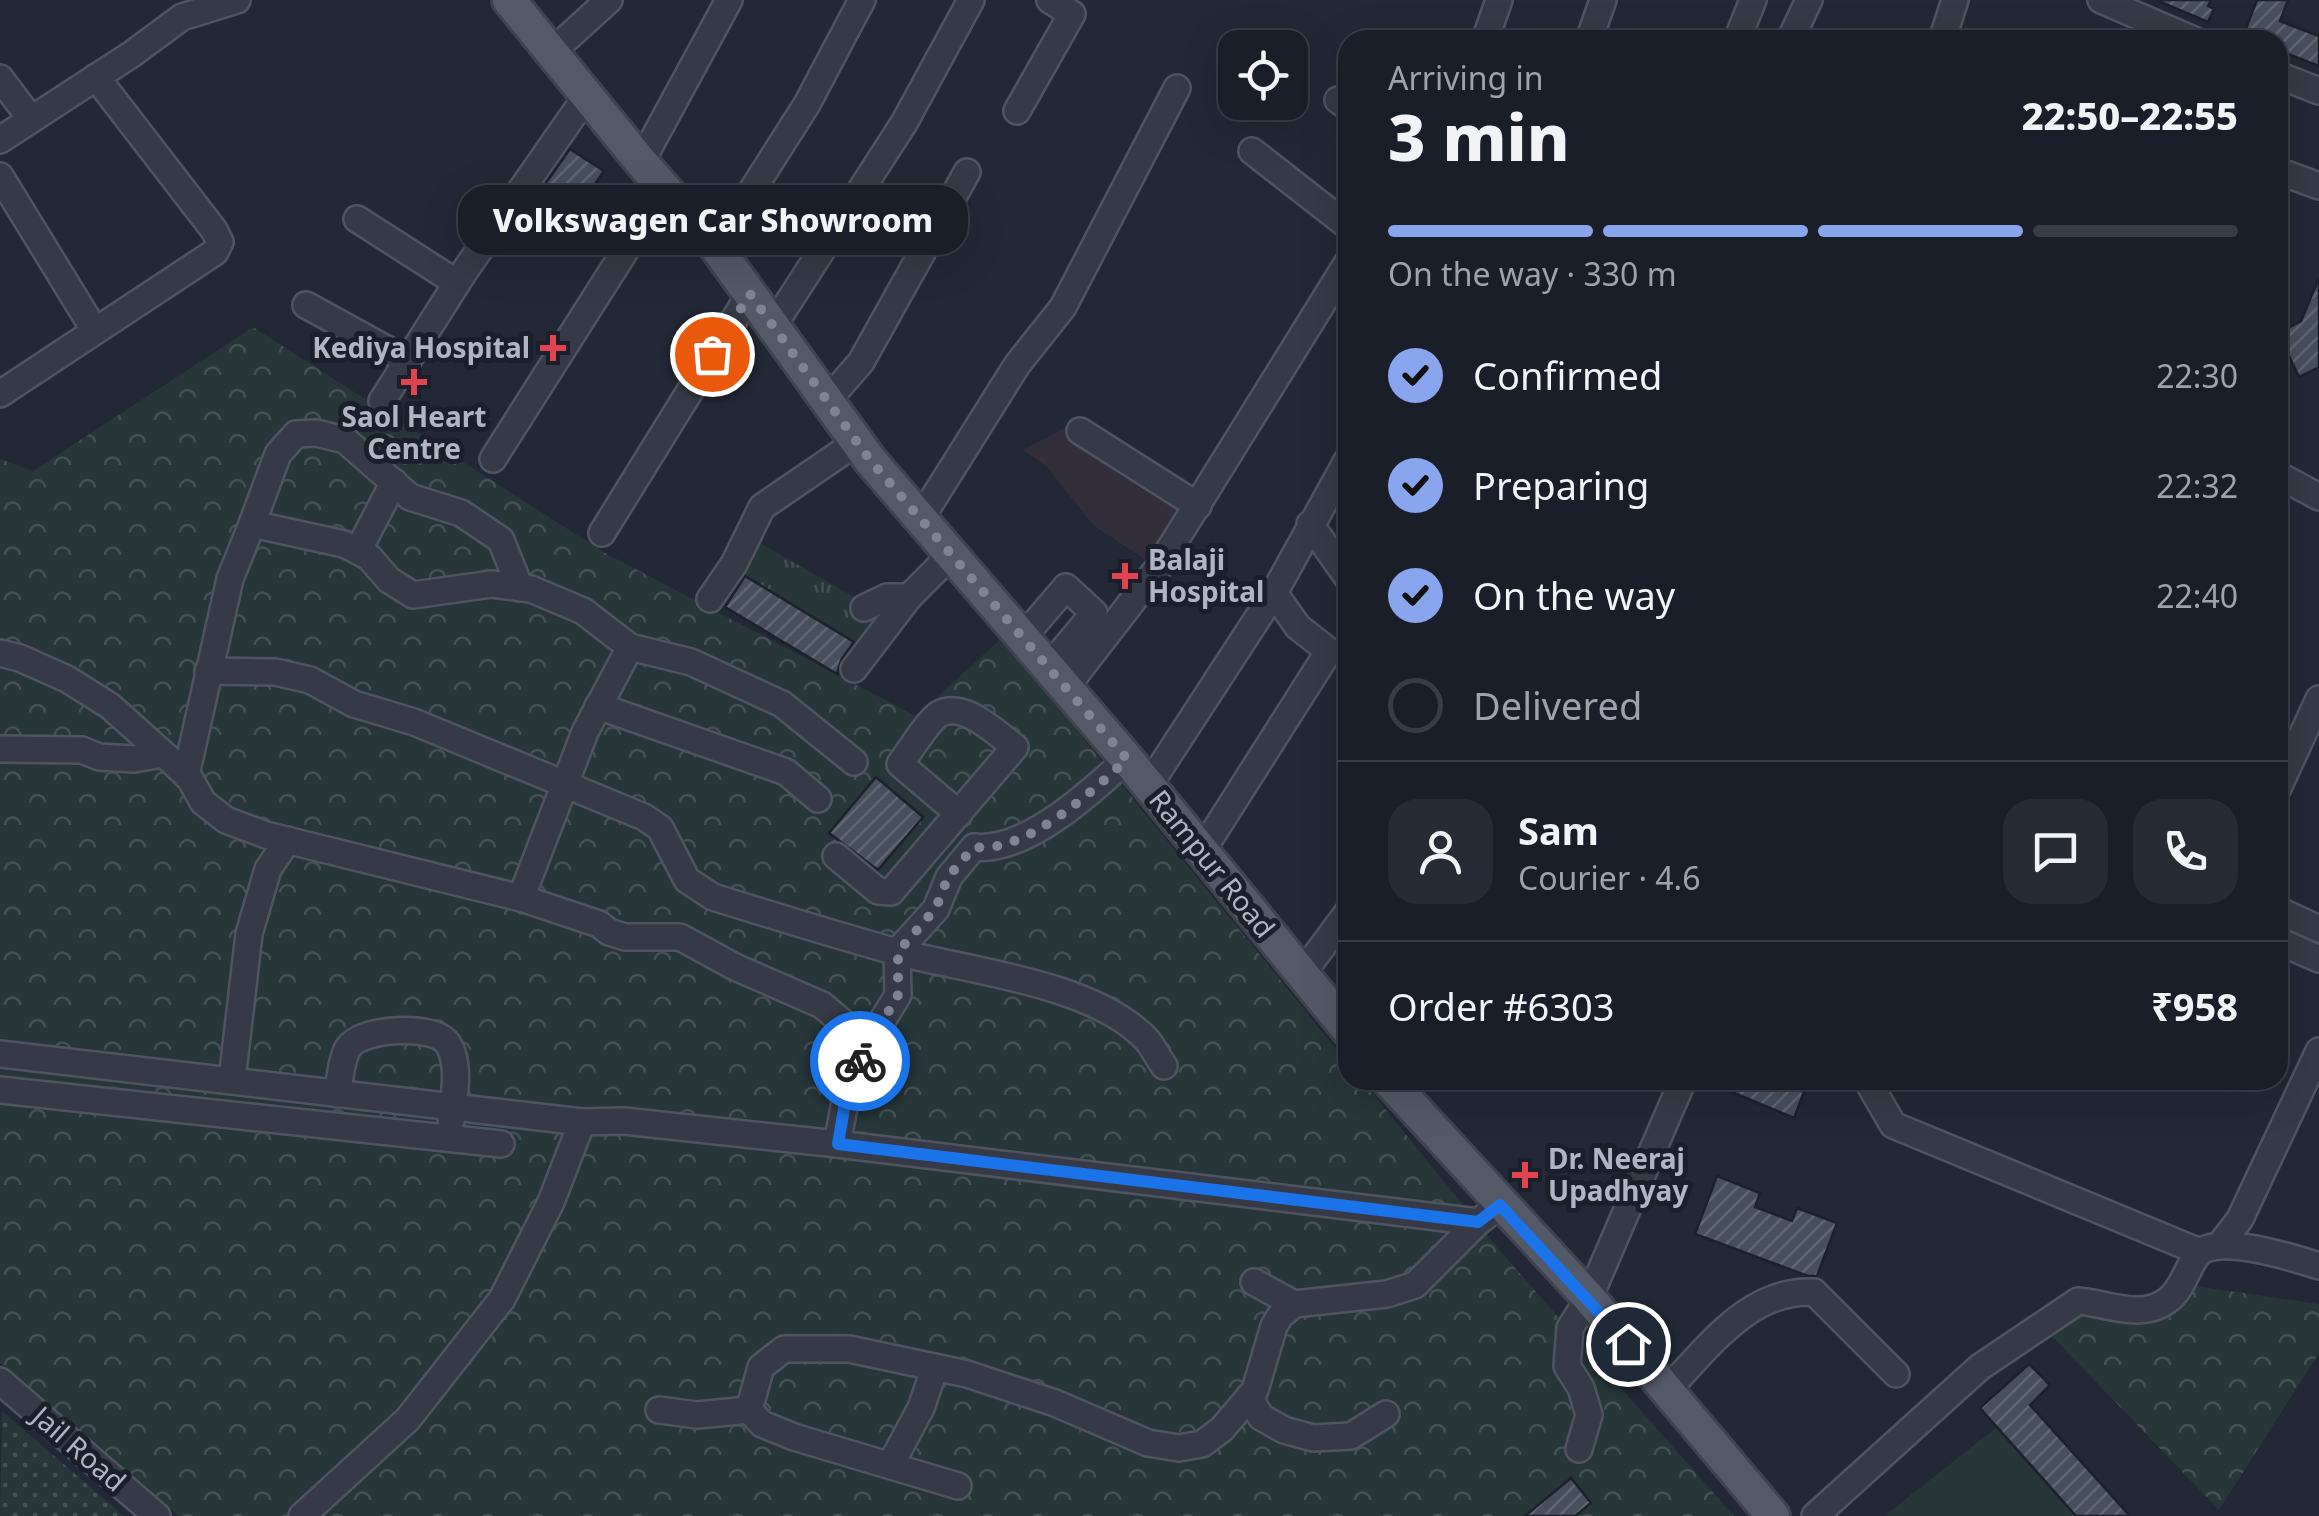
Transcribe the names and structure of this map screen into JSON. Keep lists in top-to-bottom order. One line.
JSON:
{"streets":{"main road":["Rampur Road"],"street":["Jail Road"]},"places":{"health":["Kediya Hospital","Saol Heart Centre","Balaji Hospital","Dr. Neeraj Upadhyay"],"other":["Volkswagen Car Showroom"]},"page":{"heading":["3 min","Arriving in","22:50–22:55"],"panel":["Sam","Courier · 4.6","Order #6303","₹958"],"bubble":"Volkswagen Car Showroom","bar":"On the way · 330 m","list":[["Confirmed","22:30"],["Preparing","22:32"],["On the way","22:40"],"Delivered"]}}
